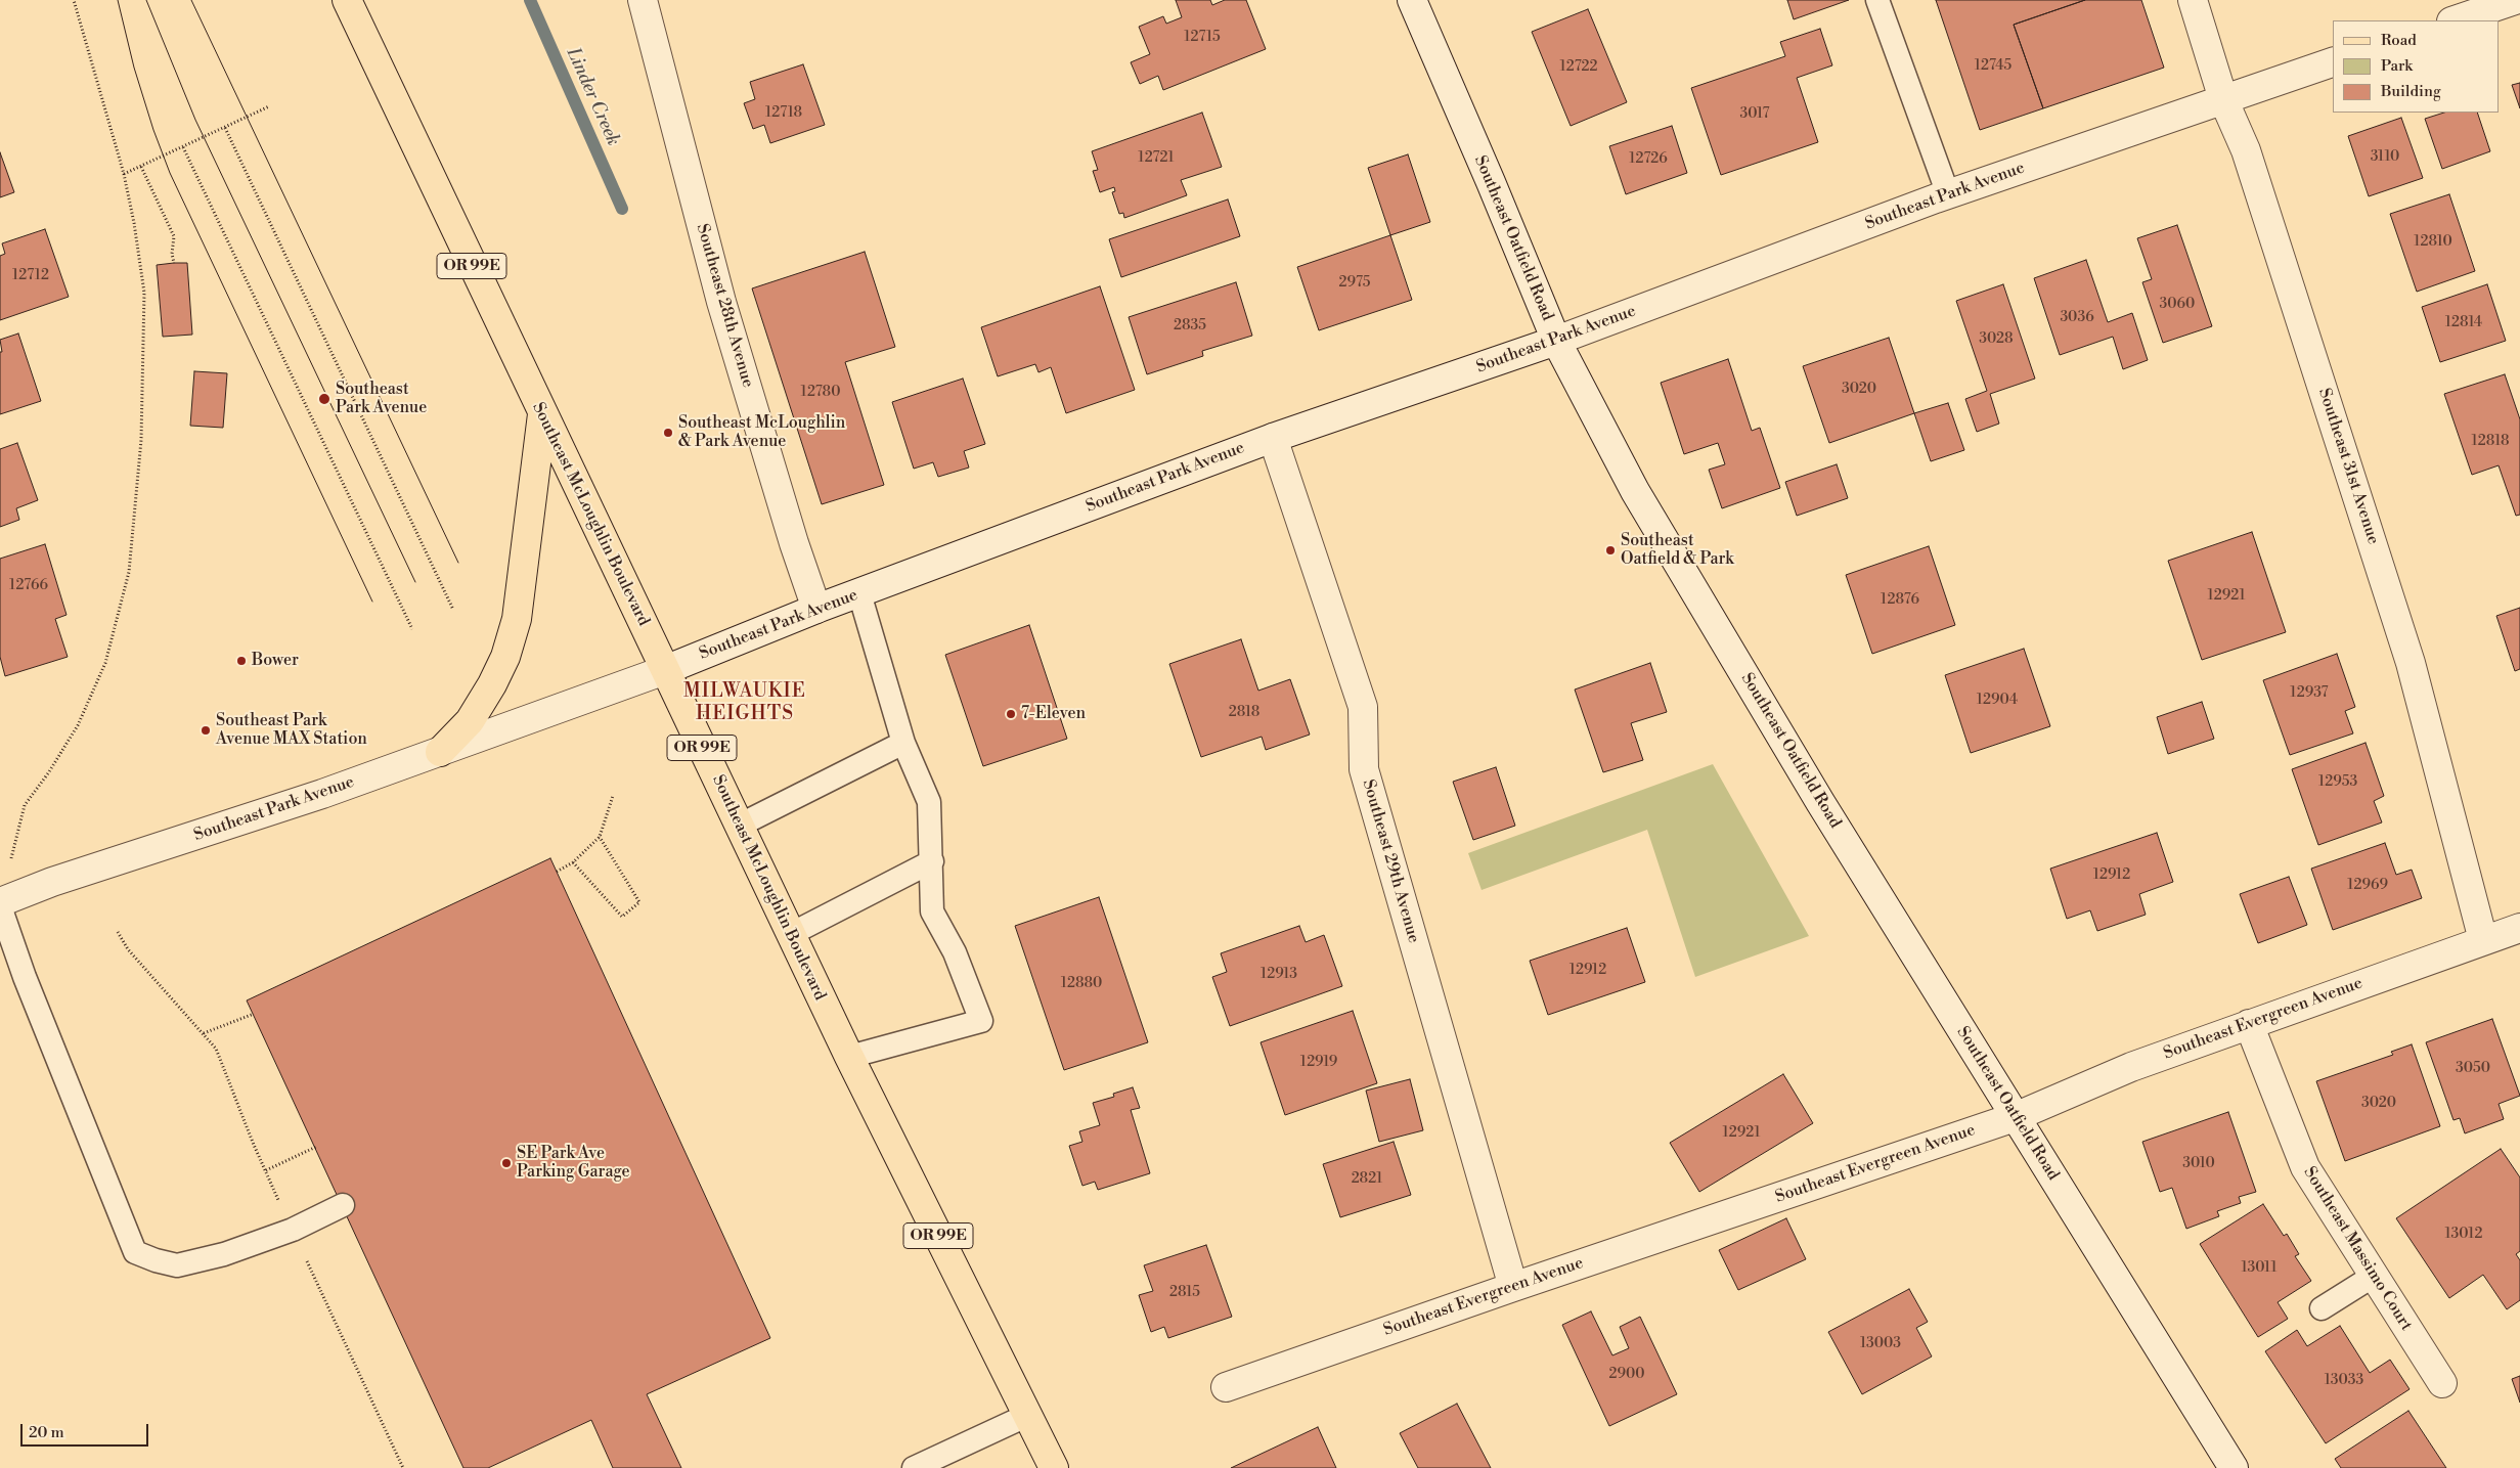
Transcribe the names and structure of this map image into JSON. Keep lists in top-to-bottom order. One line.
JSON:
{"streets":{"main road":["OR 99E","Southeast McLoughlin Boulevard"],"street":["Southeast Park Avenue","Southeast Oatfield Road","Southeast 28th Avenue","Southeast 31st Avenue","Southeast 29th Avenue","Southeast Evergreen Avenue","Southeast Massimo Court"]},"crossings":[["Southeast Park Avenue","Southeast Oatfield Road"],["Southeast Park Avenue","Southeast 28th Avenue"],["Southeast Park Avenue","Southeast 31st Avenue"],["Southeast Park Avenue","Southeast McLoughlin Boulevard"],["Southeast Park Avenue","Southeast 29th Avenue"],["Southeast Oatfield Road","Southeast Evergreen Avenue"],["Southeast 31st Avenue","Southeast Evergreen Avenue"],["Southeast 29th Avenue","Southeast Evergreen Avenue"],["Southeast Evergreen Avenue","Southeast Massimo Court"]],"districts":["MILWAUKIE HEIGHTS"],"water":["Linder Creek"],"places":["Southeast Park Avenue","Southeast McLoughlin & Park Avenue","Southeast Oatfield & Park","Bower","7-Eleven","Southeast Park Avenue MAX Station","SE Park Ave Parking Garage"],"house_numbers":["12715","12745","12722","12718","3017","3110","12721","12726","12810","12712","2975","3060","3036","12814","2835","3028","3020","12780","12818","12766","12921","12876","12937","12904","2818","12953","12912","12969","12912","12913","12880","12919","3050","3020","12921","3010","2821","13012","13011","2815","13003","2900","13033"],"legend":["Road","Park","Building"],"scale_bar":"20 m"}
